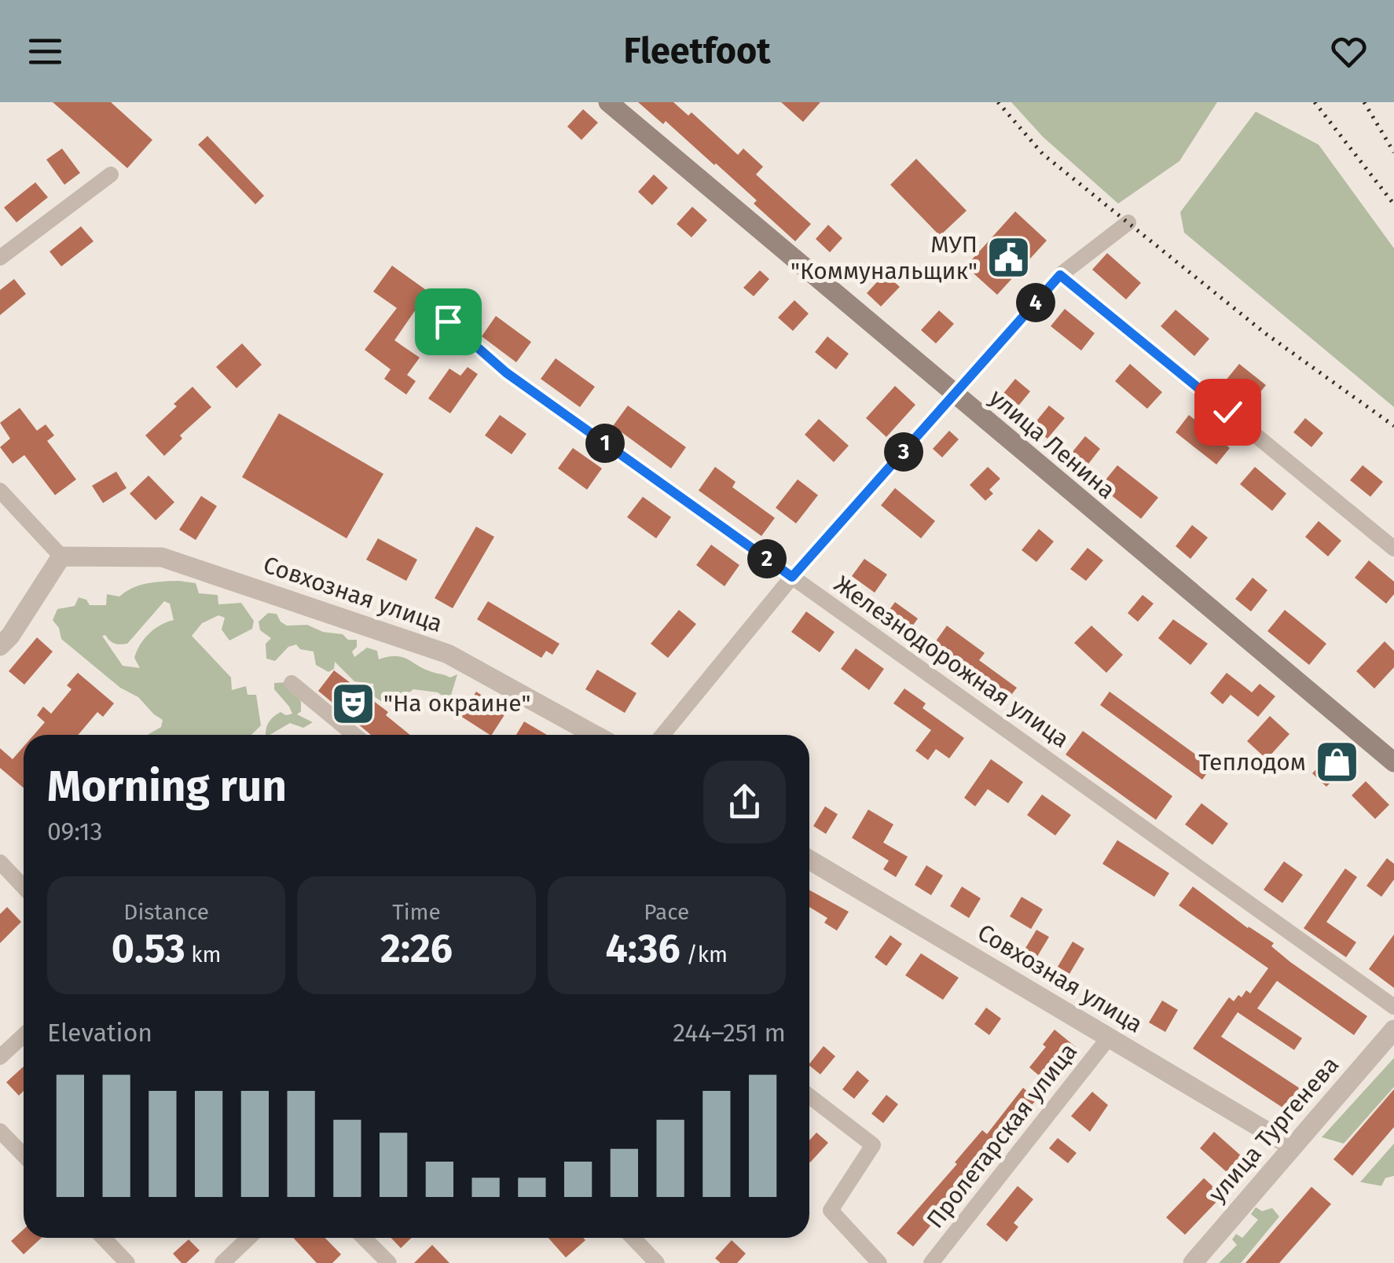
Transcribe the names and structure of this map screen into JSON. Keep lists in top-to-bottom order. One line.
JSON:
{"streets":{"main road":["улица Ленина"],"street":["Совхозная улица","Железнодорожная улица","улица Тургенева","Пролетарская улица"]},"crossings":[["Совхозная улица","улица Тургенева"],["Совхозная улица","Пролетарская улица"]],"places":{"public building":["МУП \"Коммунальщик\""],"theatre":["\"На окраине\""],"shop":["Теплодом"]},"page":{"header":"Fleetfoot","pins":["4","1","3","2"],"heading":["Morning run","09:13"],"stats":[["Distance","0.53 km"],["Time","2:26"],["Pace","4:36 /km"]],"chart":["Elevation","244–251 m"]}}
